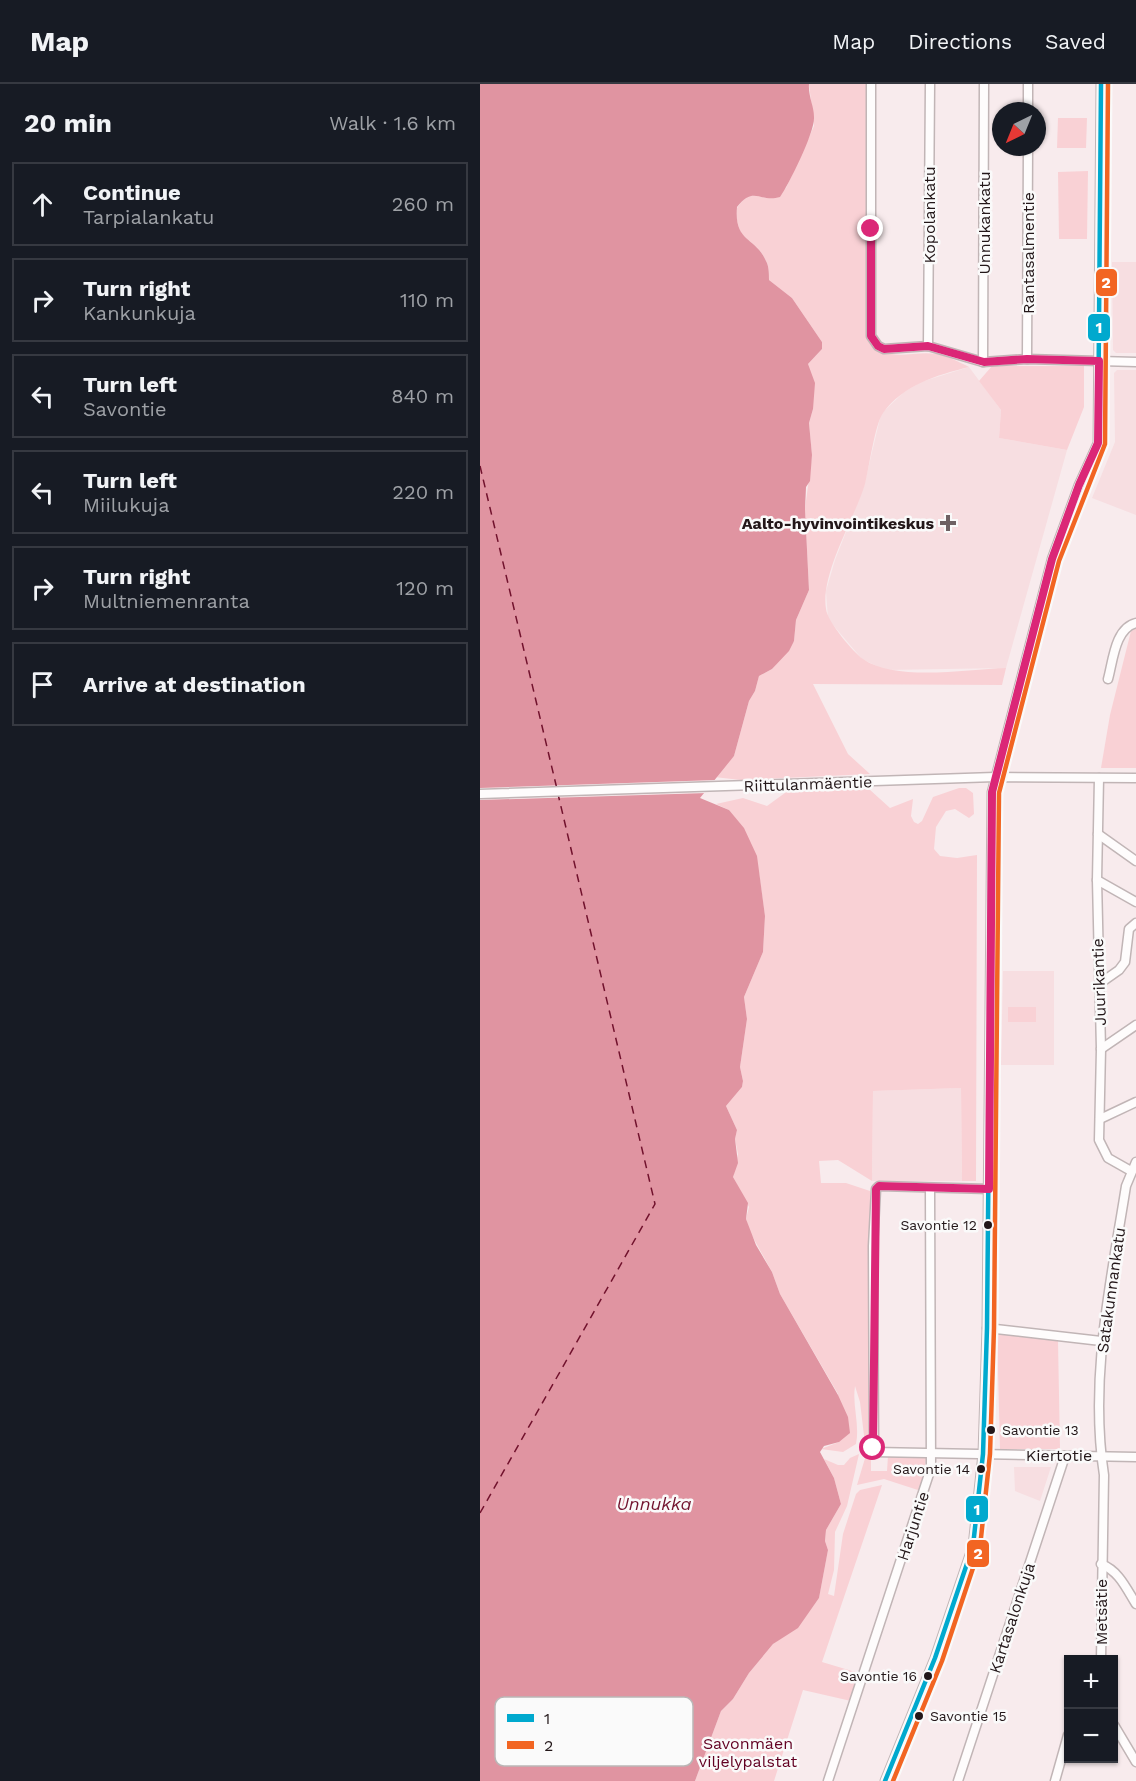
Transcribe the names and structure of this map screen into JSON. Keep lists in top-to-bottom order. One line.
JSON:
{"streets":{"street":["Kopolankatu","Unnukankatu","Rantasalmentie","Riittulanmäentie","Juurikantie","Satakunnankatu","Kiertotie","Harjuntie","Metsätie","Kartasalonkuja"]},"crossings":[["Riittulanmäentie","Juurikantie"],["Juurikantie","Satakunnankatu"],["Satakunnankatu","Kiertotie"],["Satakunnankatu","Metsätie"],["Kiertotie","Harjuntie"],["Kiertotie","Kartasalonkuja"]],"water":["Unnukka"],"parks":["Savonmäen viljelypalstat"],"places":{"health":["Aalto-hyvinvointikeskus"],"other":["Savontie 12","Savontie 13","Savontie 14","Savontie 16","Savontie 15"]},"lines":["transit line 1","transit line 2"],"legend":["1","2"],"north":"bottom left","page":{"header":"Map","nav":["Map","Directions","Saved"],"heading":["20 min","Walk · 1.6 km"],"list":[["Continue","Tarpialankatu","260 m"],["Turn right","Kankunkuja","110 m"],["Turn left","Savontie","840 m"],["Turn left","Miilukuja","220 m"],["Turn right","Multniemenranta","120 m"],"Arrive at destination"],"map_buttons":["+","−"]}}
